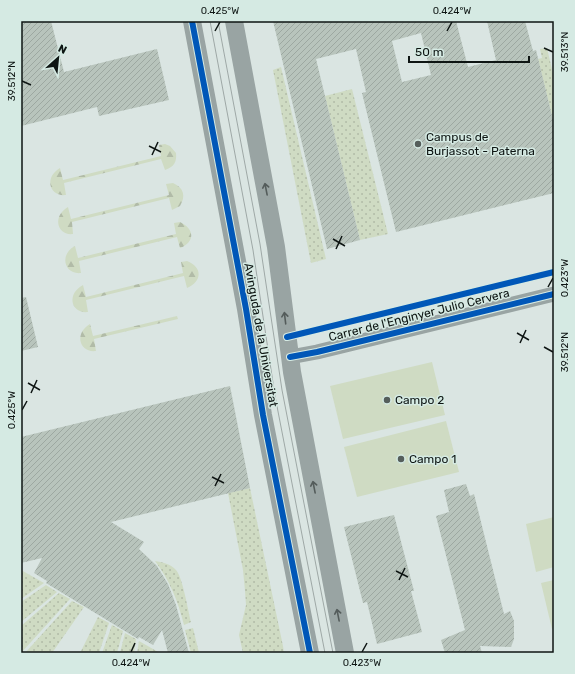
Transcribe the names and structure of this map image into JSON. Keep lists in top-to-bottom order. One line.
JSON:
{"streets":{"street":["Carrer de l'Enginyer Julio Cervera","Avinguda de la Universitat"]},"crossings":[["Carrer de l'Enginyer Julio Cervera","Avinguda de la Universitat"]],"places":["Campus de Burjassot - Paterna","Campo 2","Campo 1"],"scale_bar":"50 m","north":"top right","coordinates":["0.425°W","0.424°W","39.513°N","39.512°N","0.423°W"]}
